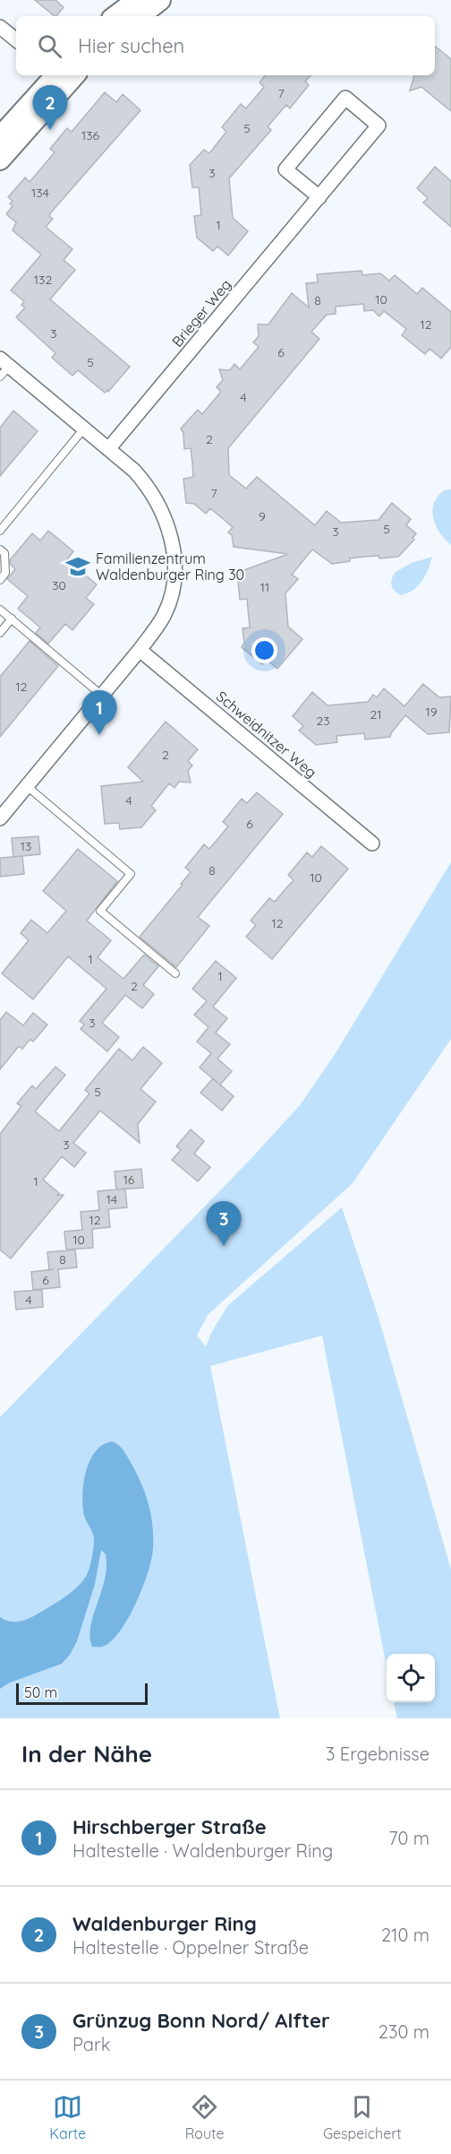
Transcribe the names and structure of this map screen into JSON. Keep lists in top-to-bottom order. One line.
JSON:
{"streets":{"street":["Brieger Weg","Schweidnitzer Weg"]},"places":{"school or university":["Familienzentrum Waldenburger Ring 30"]},"house_numbers":["7","5","136","3","134","1","132","10","8","12","3","6","5","4","2","7","9","5","3","30","11","12","19","21","23","2","4","6","13","8","10","12","1","1","2","3","5","3","16","1","14","12","10","8","6","4"],"scale_bar":"50 m","page":{"search":"Hier suchen","pins":["2","1","3"],"scale":"50 m","heading":["In der Nähe","3 Ergebnisse"],"list":[{"mark":"1","name":"Hirschberger Straße","note":"Haltestelle · Waldenburger Ring","value":"70 m"},{"mark":"2","name":"Waldenburger Ring","note":"Haltestelle · Oppelner Straße","value":"210 m"},{"mark":"3","name":"Grünzug Bonn Nord/ Alfter","note":"Park","value":"230 m"}],"nav":["Karte","Route","Gespeichert"]}}
